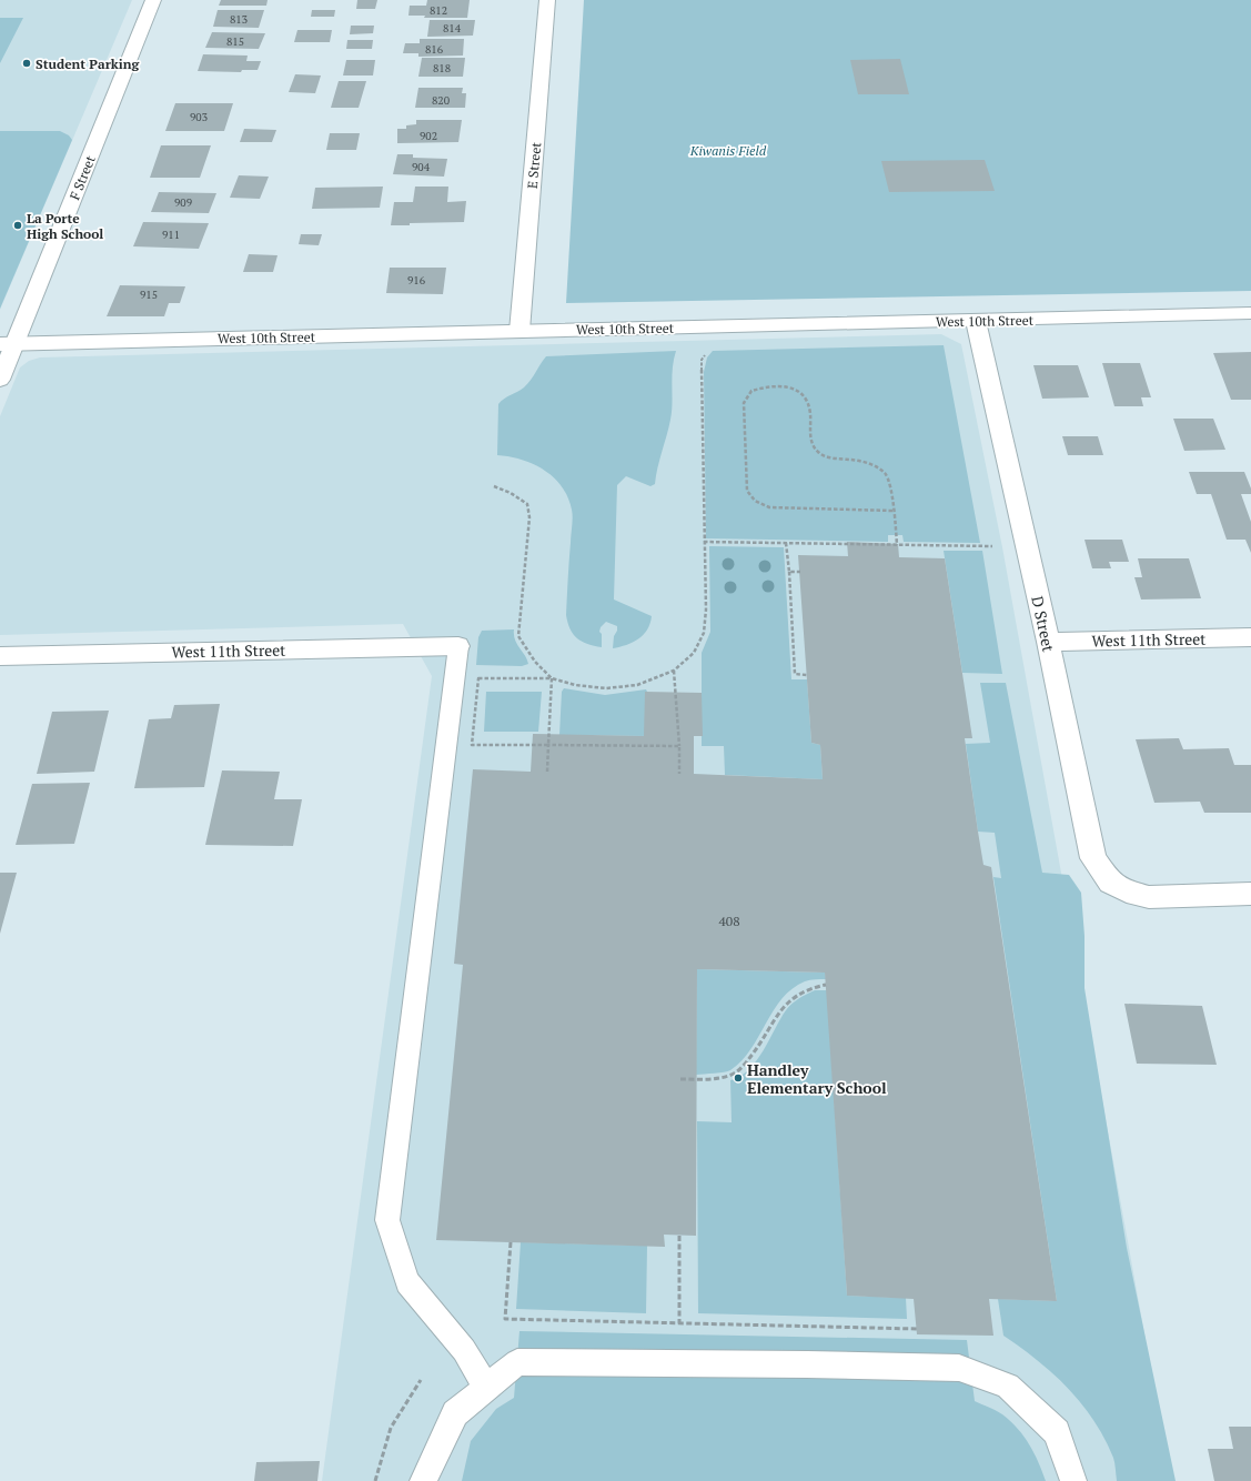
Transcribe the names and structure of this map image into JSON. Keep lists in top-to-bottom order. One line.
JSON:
{"streets":{"street":["E Street","F Street","West 10th Street","D Street","West 11th Street"]},"crossings":[["E Street","West 10th Street"],["F Street","West 10th Street"],["West 10th Street","D Street"],["D Street","West 11th Street"]],"parks":["Kiwanis Field"],"places":["Student Parking","La Porte High School","Handley Elementary School"],"house_numbers":["812","813","814","815","816","818","820","903","902","904","909","911","916","915","408"]}
